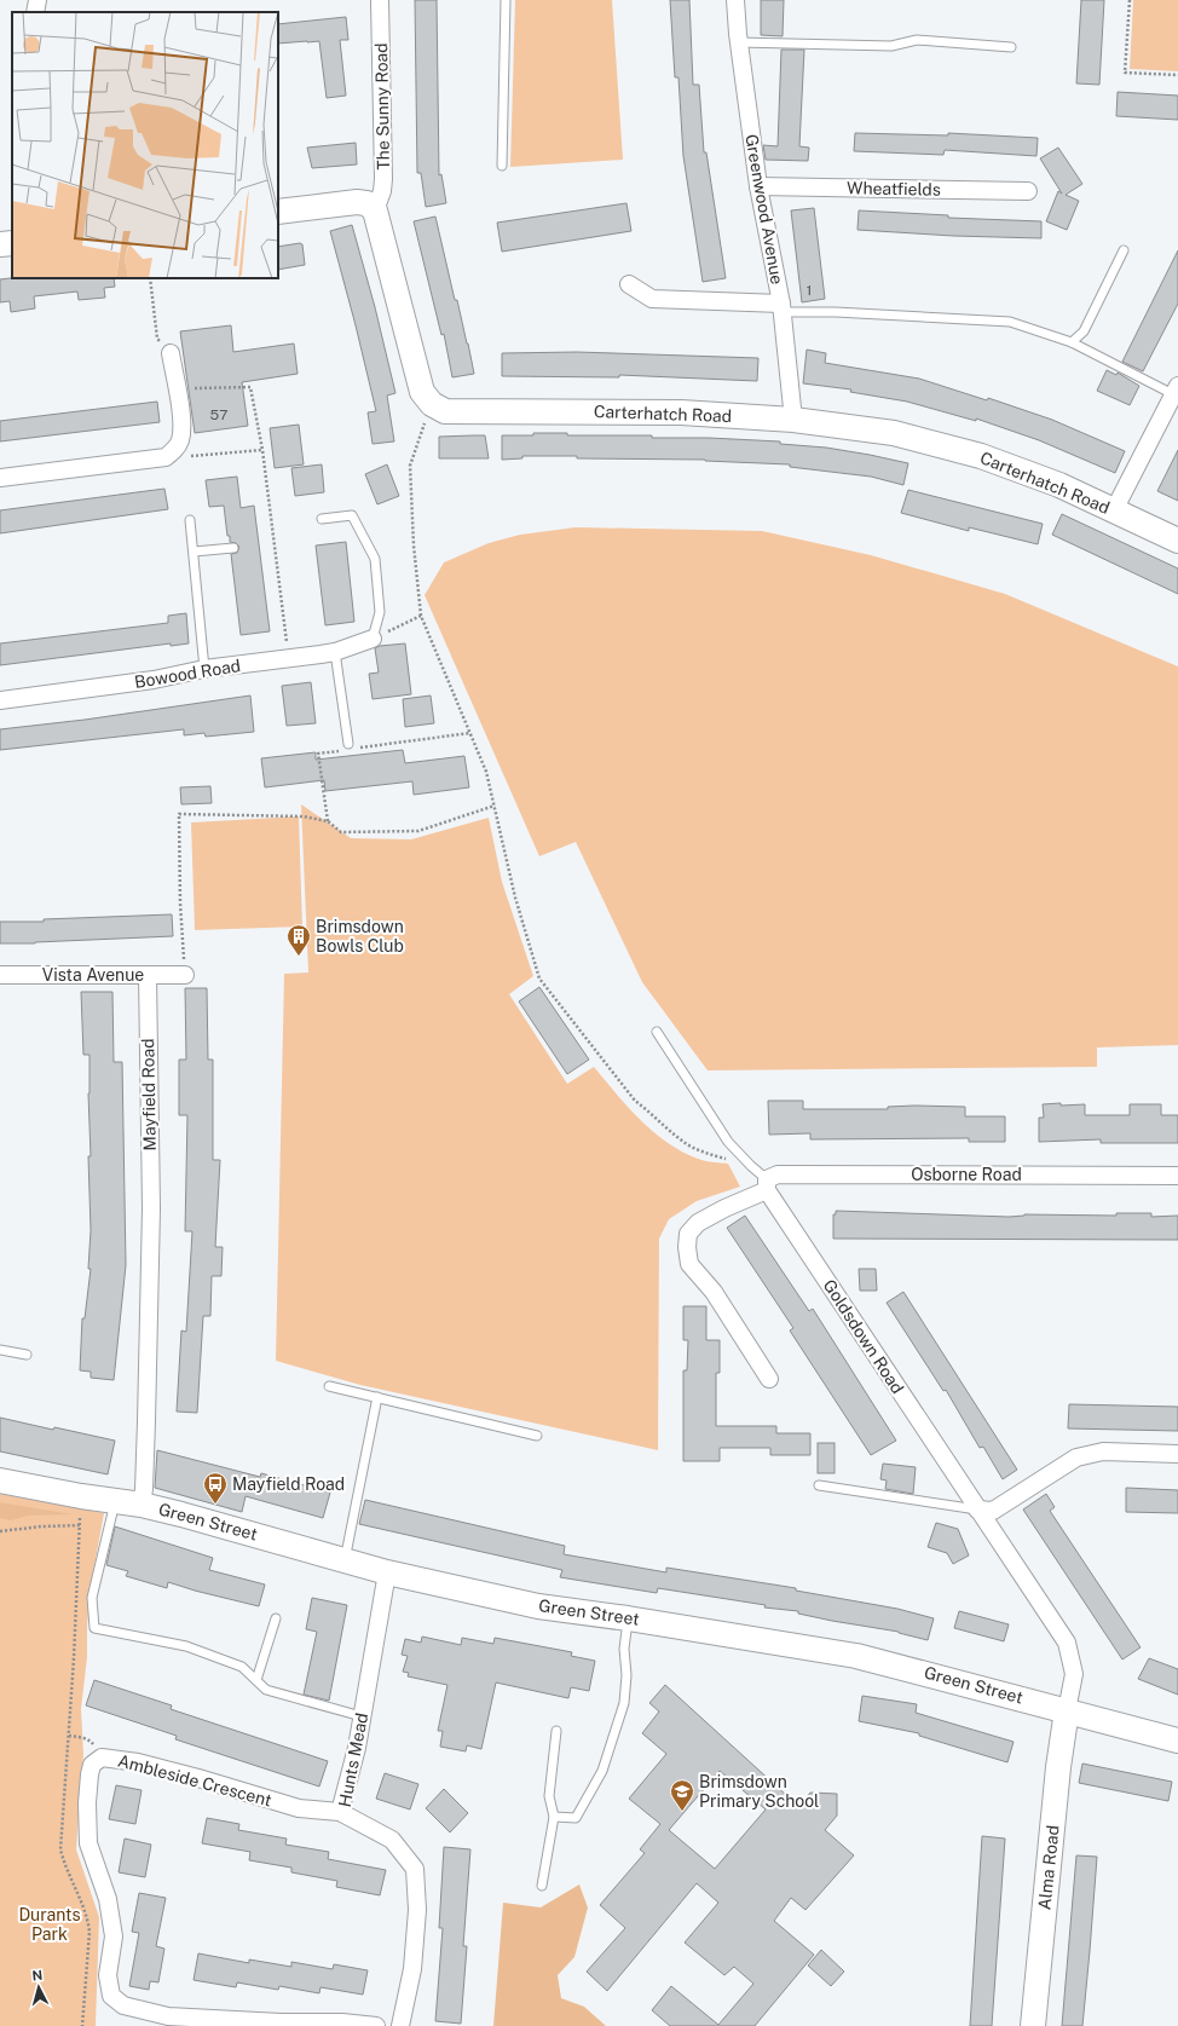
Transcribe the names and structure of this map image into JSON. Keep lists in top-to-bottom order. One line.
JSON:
{"streets":{"street":["The Sunny Road","Wheatfields","Greenwood Avenue","Carterhatch Road","Bowood Road","Vista Avenue","Mayfield Road","Osborne Road","Goldsdown Road","Green Street","Hunts Mead","Ambleside Crescent","Alma Road"]},"crossings":[["Wheatfields","Greenwood Avenue"],["Greenwood Avenue","Carterhatch Road"],["Vista Avenue","Mayfield Road"],["Mayfield Road","Green Street"],["Osborne Road","Goldsdown Road"],["Goldsdown Road","Green Street"],["Goldsdown Road","Alma Road"],["Green Street","Hunts Mead"],["Green Street","Alma Road"],["Hunts Mead","Ambleside Crescent"]],"parks":["Durants Park"],"places":{"building":["Brimsdown Bowls Club"],"bus stop":["Mayfield Road"],"school or university":["Brimsdown Primary School"]},"house_numbers":["1","57"],"north":"top"}
